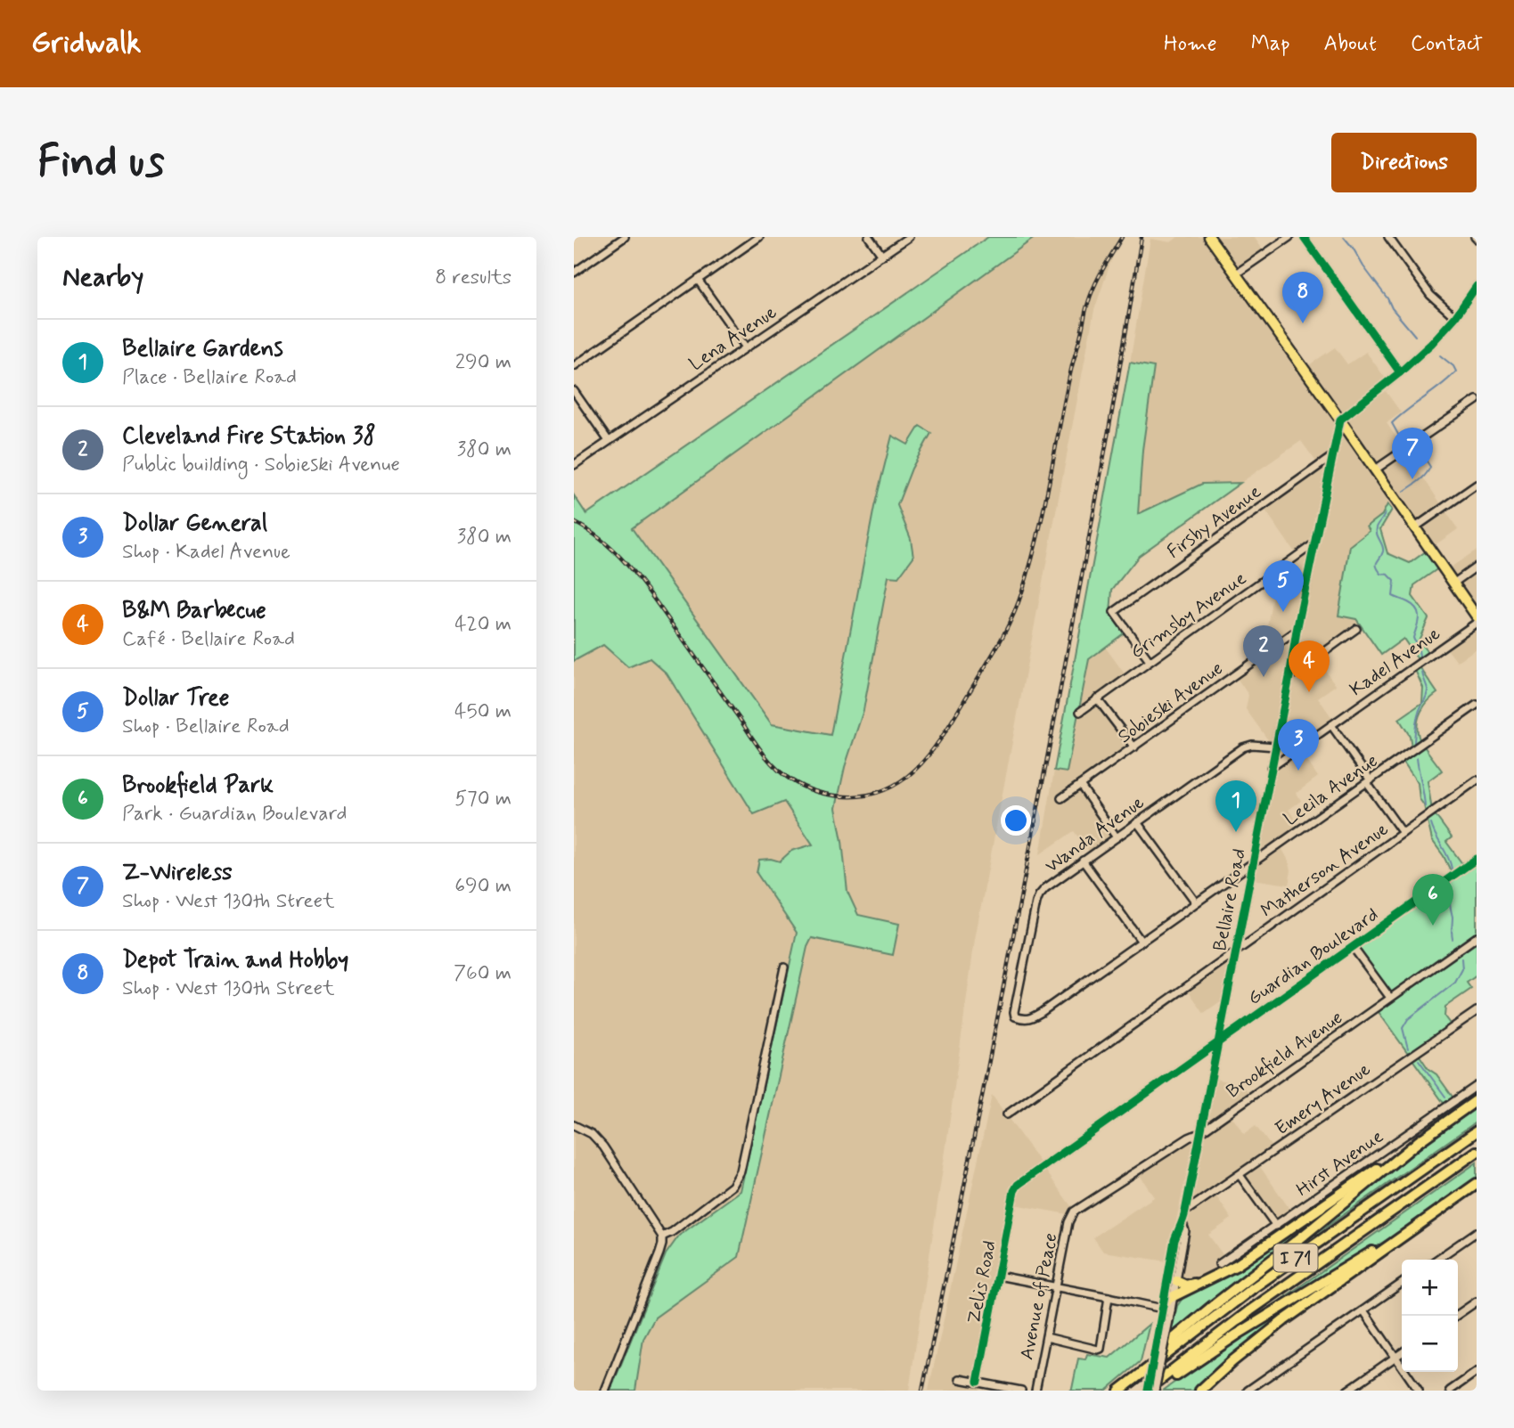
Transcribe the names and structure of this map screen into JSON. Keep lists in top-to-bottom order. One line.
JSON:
{"streets":{"highway":["I 71"],"street":["Lena Avenue","Firsby Avenue","Grimsby Avenue","Kadel Avenue","Sobieski Avenue","Leeila Avenue","Wanda Avenue","Matherson Avenue","Bellaire Road","Guardian Boulevard","Brookfield Avenue","Emery Avenue","Hirst Avenue","Zelis Road","Avenue of Peace"]},"crossings":[["Firsby Avenue","Grimsby Avenue"],["Firsby Avenue","Bellaire Road"],["Grimsby Avenue","Bellaire Road"],["Kadel Avenue","Bellaire Road"],["Sobieski Avenue","Bellaire Road"],["Leeila Avenue","Wanda Avenue"],["Leeila Avenue","Bellaire Road"],["Wanda Avenue","Bellaire Road"],["Matherson Avenue","Bellaire Road"],["Bellaire Road","Guardian Boulevard"],["Bellaire Road","Brookfield Avenue"],["Bellaire Road","Emery Avenue"],["Bellaire Road","I 71"],["Guardian Boulevard","Zelis Road"],["Brookfield Avenue","Avenue of Peace"]],"page":{"header":"Gridwalk","nav":["Home","Map","About","Contact"],"buttons":"Directions","title":"Find us","heading":["Nearby","8 results"],"pins":["8","7","5","2","4","3","1","6"],"list":[{"mark":"1","name":"Bellaire Gardens","note":"Place · Bellaire Road","value":"290 m"},{"mark":"2","name":"Cleveland Fire Station 38","note":"Public building · Sobieski Avenue","value":"380 m"},{"mark":"3","name":"Dollar General","note":"Shop · Kadel Avenue","value":"380 m"},{"mark":"4","name":"B&M Barbecue","note":"Café · Bellaire Road","value":"420 m"},{"mark":"5","name":"Dollar Tree","note":"Shop · Bellaire Road","value":"450 m"},{"mark":"6","name":"Brookfield Park","note":"Park · Guardian Boulevard","value":"570 m"},{"mark":"7","name":"Z-Wireless","note":"Shop · West 130th Street","value":"690 m"},{"mark":"8","name":"Depot Train and Hobby","note":"Shop · West 130th Street","value":"760 m"}],"map_buttons":["+","−"]}}
